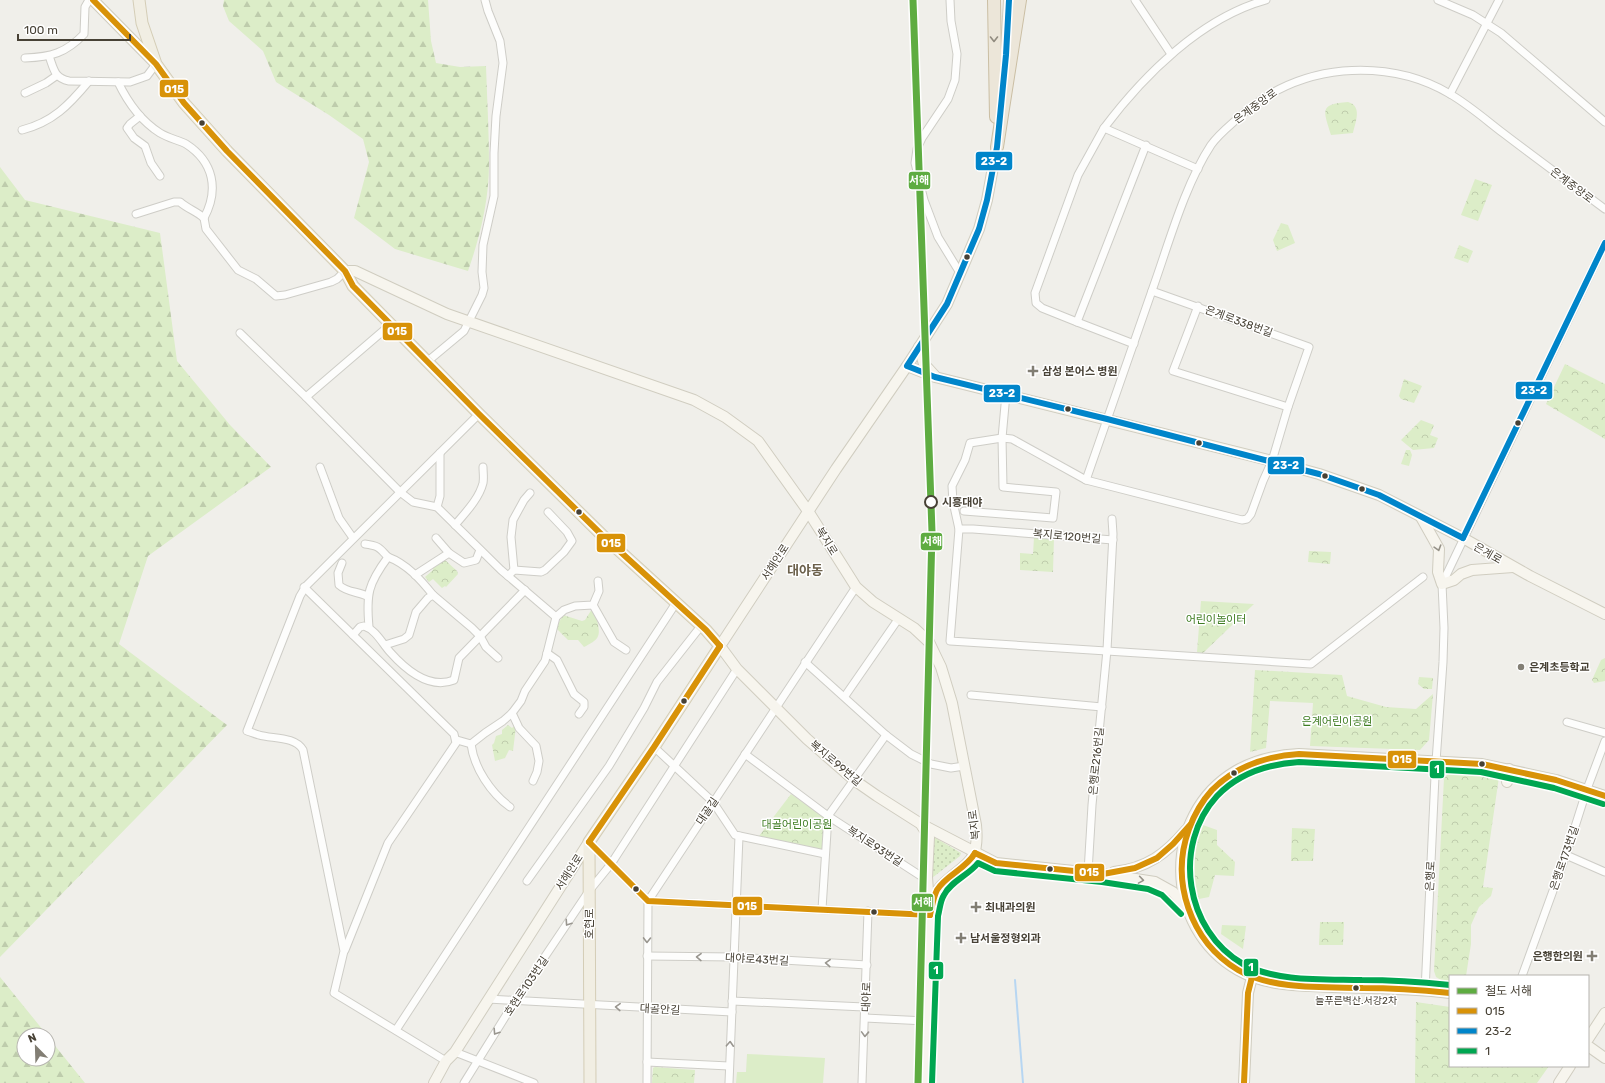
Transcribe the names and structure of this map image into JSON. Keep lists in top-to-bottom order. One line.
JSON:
{"streets":{"main road":["서해안로","호현로"],"street":["은계중앙로","은계로338번길","복지로120번길","복지로","은계로","은행로216번길","복지로99번길","대골길","복지로93번길","은행로173번길","은행로","대야로43번길","호현로103번길","대야로","대골안길"]},"crossings":[["은계중앙로","은계로338번길"],["은계중앙로","은계로"],["은계로338번길","은계로"],["복지로120번길","은행로216번길"],["복지로","서해안로"],["복지로","복지로99번길"],["복지로","대골길"],["은계로","서해안로"],["서해안로","복지로99번길"],["서해안로","호현로"],["복지로99번길","대골길"],["복지로99번길","호현로103번길"],["대골길","복지로93번길"],["호현로","호현로103번길"],["호현로","대골안길"],["대야로43번길","대야로"]],"one_way":["호현로103번길","대야로","대골안길"],"districts":["대야동"],"parks":["어린이놀이터","은계어린이공원","대골어린이공원"],"places":{"health":["삼성 본어스 병원","최내과의원","남서울정형외과","은행한의원"],"other":["시흥대야","은계초등학교","늘푸른벽산.서강2차"]},"lines":["rail line 서해","transit line 015","transit line 23-2","transit line 1"],"legend":["철도 서해","015","23-2","1"],"scale_bar":"100 m","north":"top left"}
